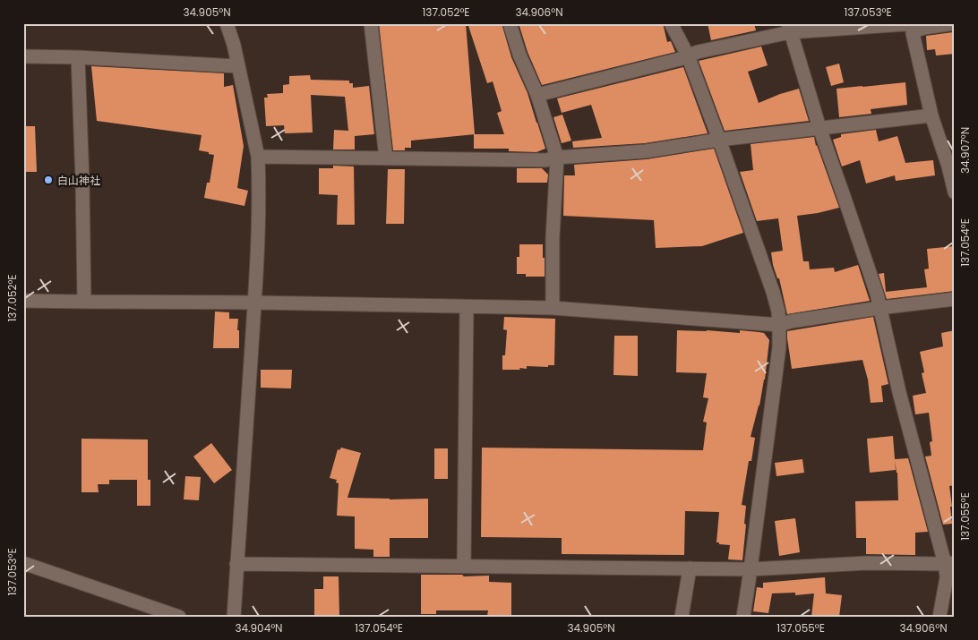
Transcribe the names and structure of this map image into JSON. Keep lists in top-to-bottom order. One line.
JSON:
{"places":["白山神社"],"coordinates":["34.905°N","137.052°E","34.906°N","137.053°E","34.907°N","137.054°E","137.055°E","34.904°N"]}
